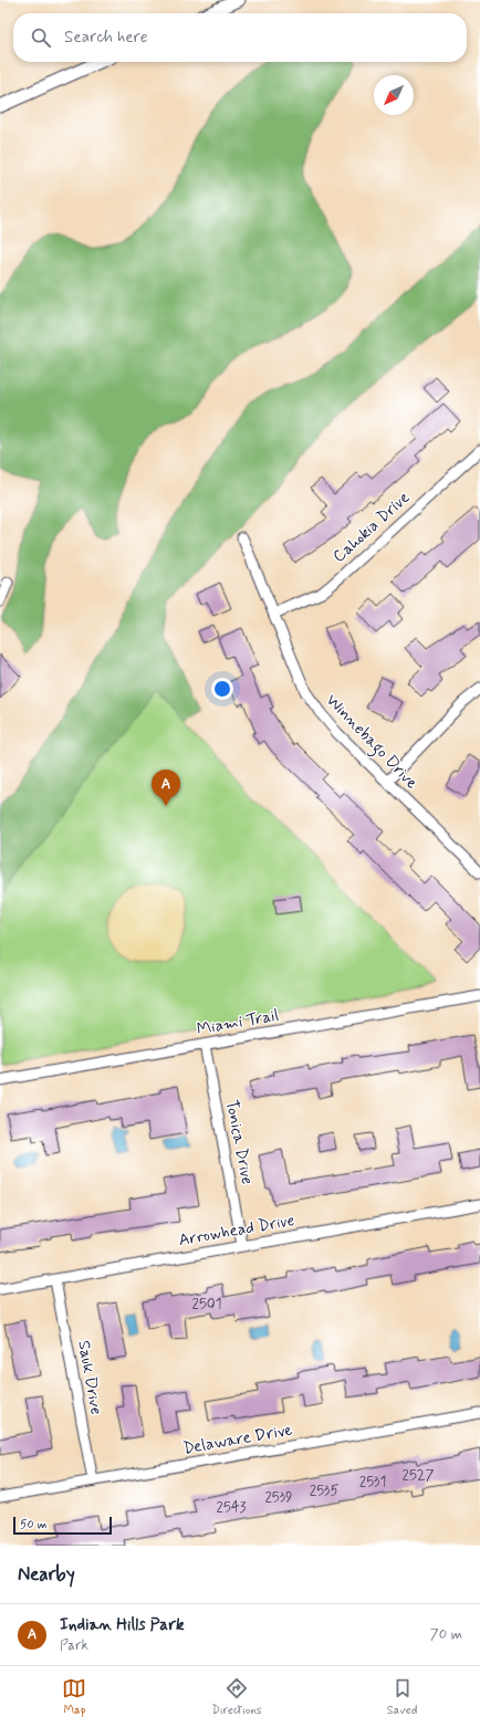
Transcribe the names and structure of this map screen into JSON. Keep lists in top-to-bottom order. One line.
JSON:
{"streets":{"street":["Cahokia Drive","Winnebago Drive","Miami Trail","Tonica Drive","Arrowhead Drive","Sauk Drive","Delaware Drive"]},"crossings":[["Cahokia Drive","Winnebago Drive"],["Miami Trail","Tonica Drive"],["Tonica Drive","Arrowhead Drive"],["Arrowhead Drive","Sauk Drive"],["Sauk Drive","Delaware Drive"]],"house_numbers":["2501","2527","2531","2535","2539","2543"],"scale_bar":"50 m","north":"bottom left","page":{"search":"Search here","pins":"A","scale":"50 m","heading":"Nearby","list":[{"mark":"A","name":"Indian Hills Park","note":"Park","value":"70 m"}],"nav":["Map","Directions","Saved"]}}
